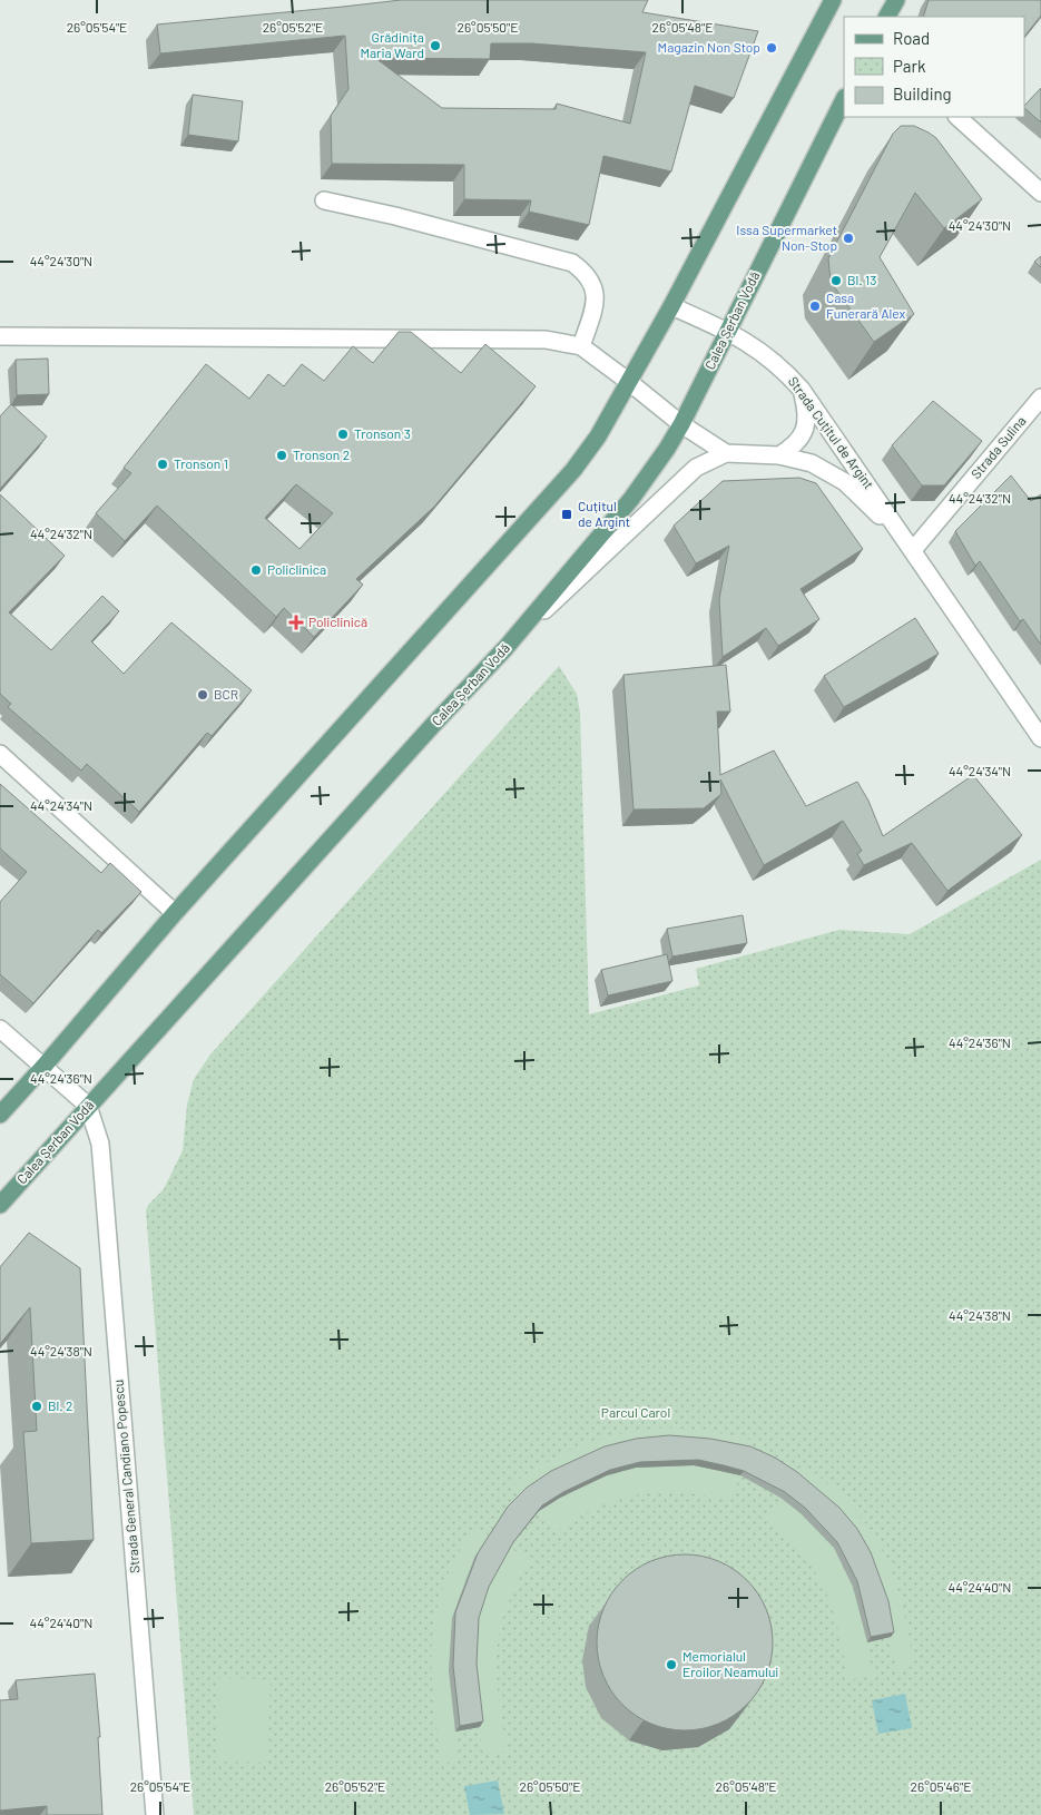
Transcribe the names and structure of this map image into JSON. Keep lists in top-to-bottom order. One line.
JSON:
{"streets":{"main road":["Calea Șerban Vodă"],"street":["Strada Cuțitul de Argint","Strada Sulina","Strada General Candiano Popescu"]},"crossings":[["Calea Șerban Vodă","Strada Cuțitul de Argint"],["Calea Șerban Vodă","Strada General Candiano Popescu"],["Strada Cuțitul de Argint","Strada Sulina"]],"parks":["Parcul Carol"],"places":{"other":["Grădinița Maria Ward","Magazin Non Stop","Issa Supermarket Non-Stop","Bl. 13","Casa Funerară Alex","Tronson 3","Tronson 2","Tronson 1","Policlinica","BCR","Bl. 2","Memorialul Eroilor Neamului"],"transit":["Cuțitul de Argint"],"health":["Policlinică"]},"legend":["Road","Park","Building"],"coordinates":["26°05'54\"E","26°05'52\"E","26°05'50\"E","26°05'48\"E","44°24'30\"N","44°24'32\"N","44°24'34\"N","44°24'36\"N","44°24'38\"N","44°24'40\"N","26°05'46\"E"]}
